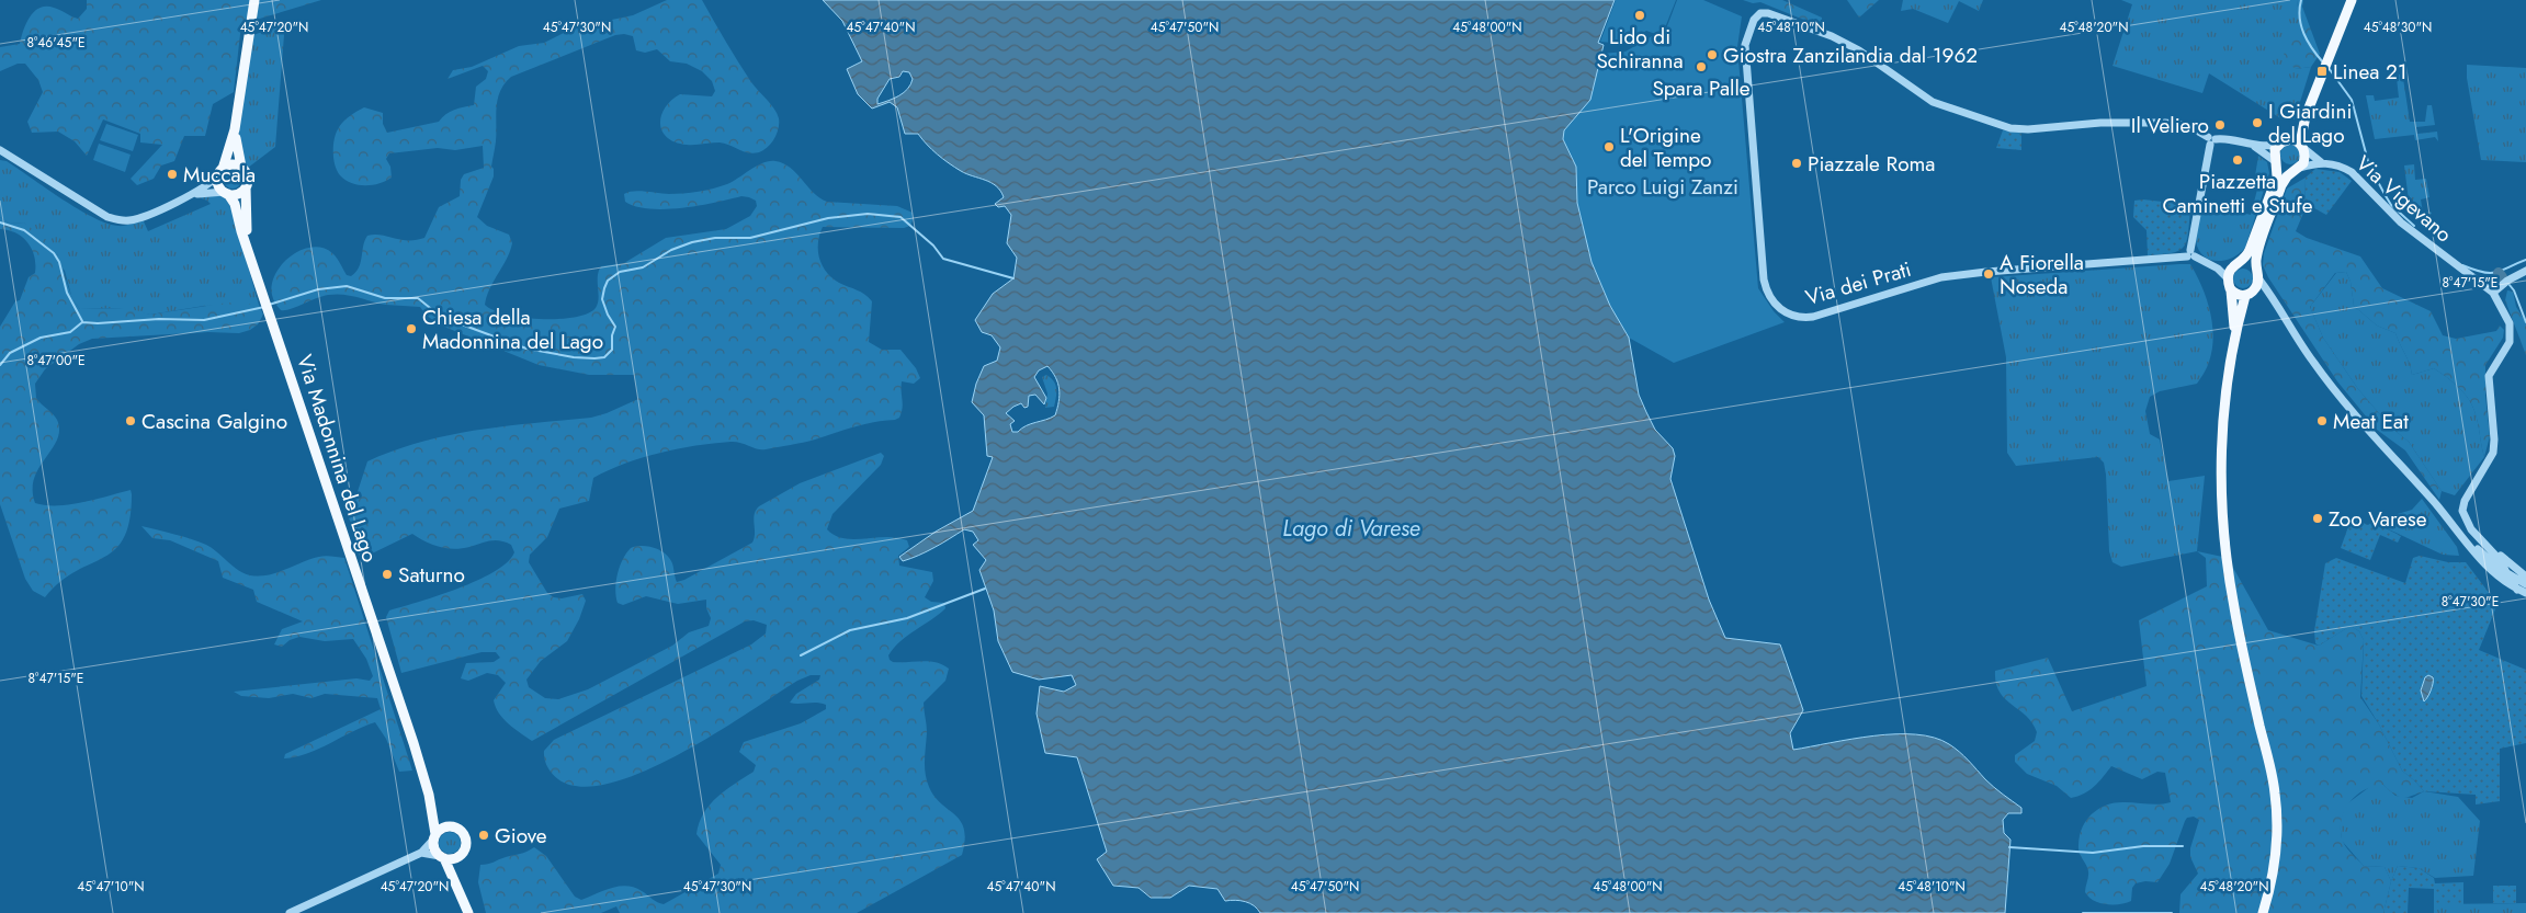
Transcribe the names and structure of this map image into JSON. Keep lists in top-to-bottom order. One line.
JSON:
{"streets":{"main road":["Via Madonnina del Lago"],"street":["Via Vigevano","Via dei Prati"]},"water":["Lago di Varese"],"parks":["Parco Luigi Zanzi"],"places":{"other":["Lido di Schiranna","Giostra Zanzilandia dal 1962","Spara Palle","I Giardini del Lago","Il Veliero","L'Origine del Tempo","Piazzetta Caminetti e Stufe","Piazzale Roma","Muccala","A Fiorella Noseda","Chiesa della Madonnina del Lago","Cascina Galgino","Meat Eat","Zoo Varese","Saturno","Giove"],"transit":["Linea 21"]},"coordinates":["45°48'30\"N","45°47'20\"N","45°47'30\"N","45°47'40\"N","45°47'50\"N","45°48'00\"N","45°48'10\"N","45°48'20\"N","8°46'45\"E","8°47'15\"E","8°47'00\"E","8°47'30\"E","45°47'10\"N"]}
